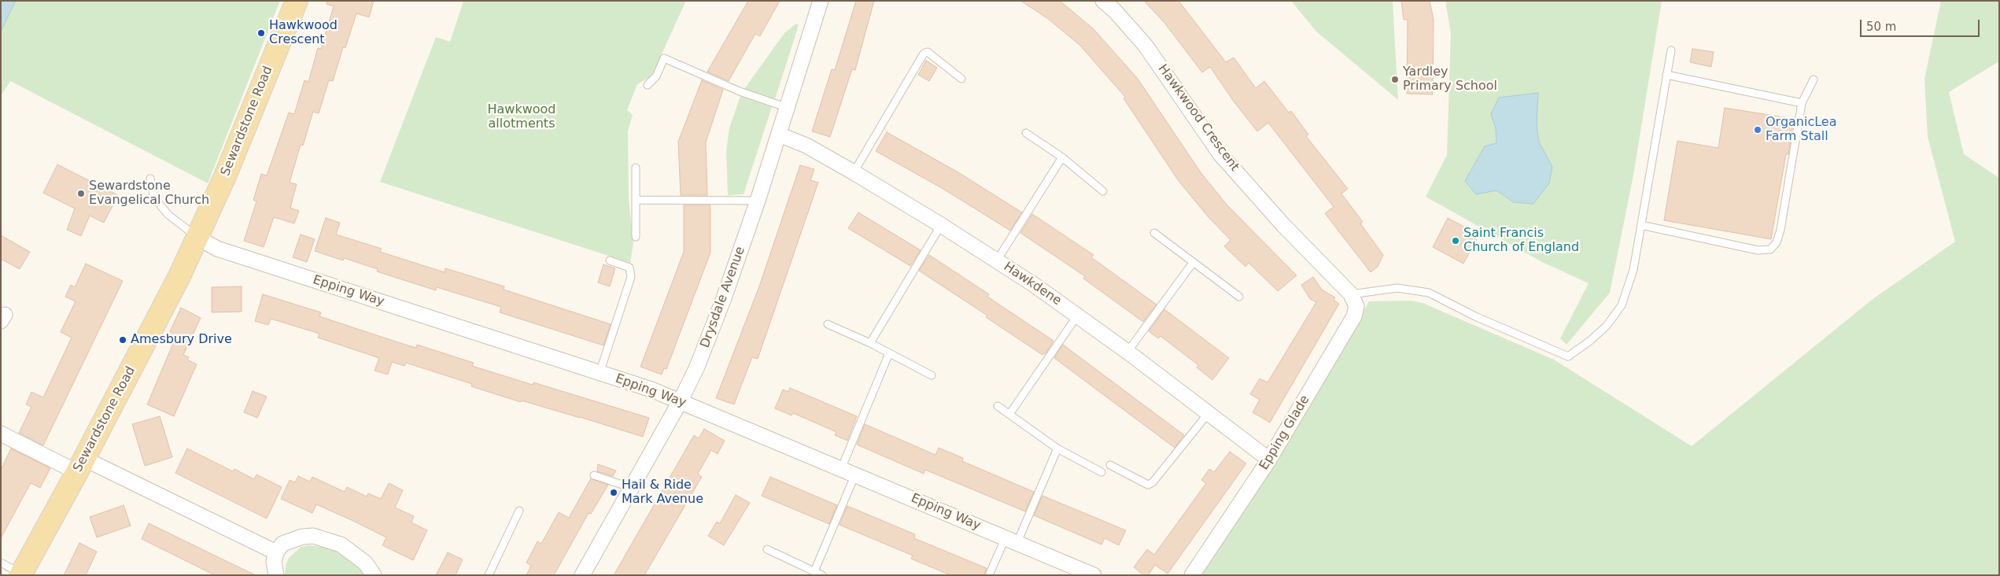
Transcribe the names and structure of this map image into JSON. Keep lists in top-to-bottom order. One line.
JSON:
{"streets":{"main road":["Sewardstone Road"],"street":["Hawkwood Crescent","Hawkdene","Epping Way","Drysdale Avenue","Epping Glade"]},"crossings":[["Hawkwood Crescent","Epping Glade"],["Sewardstone Road","Epping Way"],["Hawkdene","Drysdale Avenue"],["Hawkdene","Epping Glade"],["Epping Way","Drysdale Avenue"]],"parks":["Hawkwood allotments"],"places":["Hawkwood Crescent","Yardley Primary School","OrganicLea Farm Stall","Sewardstone Evangelical Church","Saint Francis Church of England","Amesbury Drive","Hail & Ride Mark Avenue"],"scale_bar":"50 m"}
